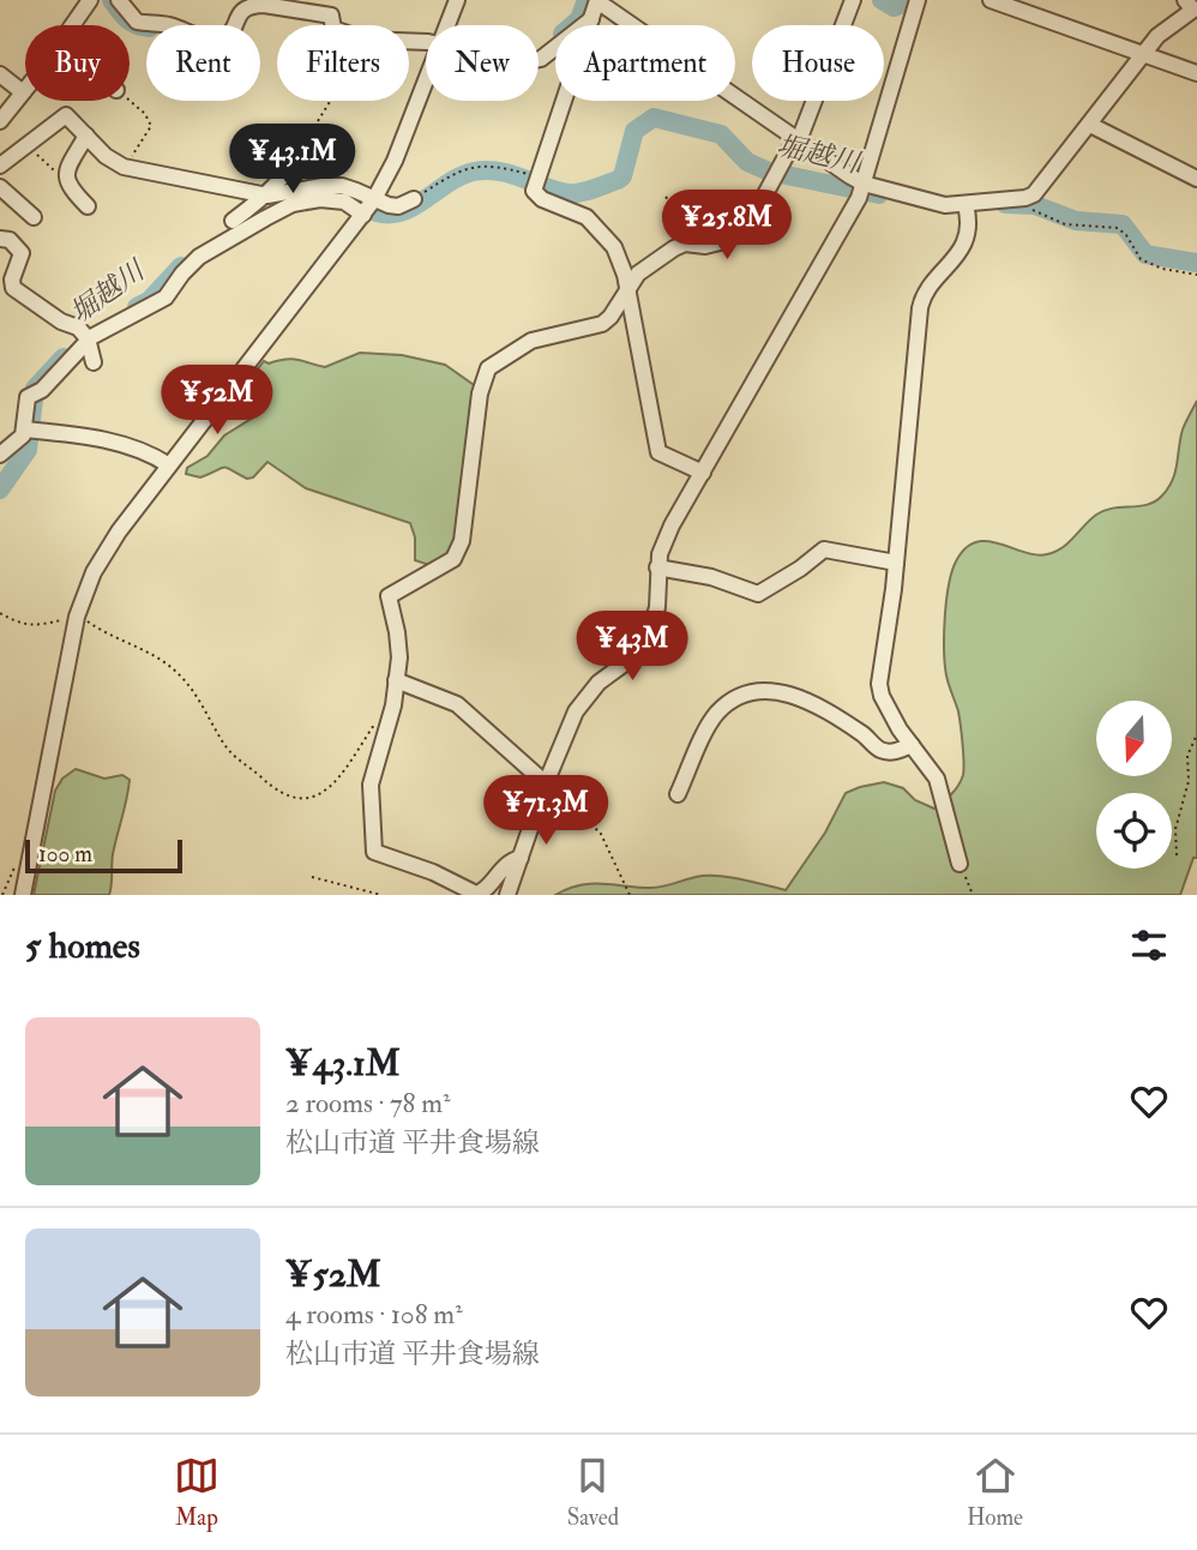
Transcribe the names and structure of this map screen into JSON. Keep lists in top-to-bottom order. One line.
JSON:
{"water":["堀越川"],"scale_bar":"100 m","north":"bottom","page":{"chip":["Buy","Rent","Filters","New","Apartment","House"],"price":["¥43.1M","¥25.8M","¥52M","¥43M","¥71.3M"],"scale":"100 m","heading":"5 homes","list":[{"name":"¥43.1M","note":"2 rooms · 78 m² · 松山市道 平井食場線"},{"name":"¥52M","note":"4 rooms · 108 m² · 松山市道 平井食場線"}],"tabs":["Map","Saved","Home"]}}
